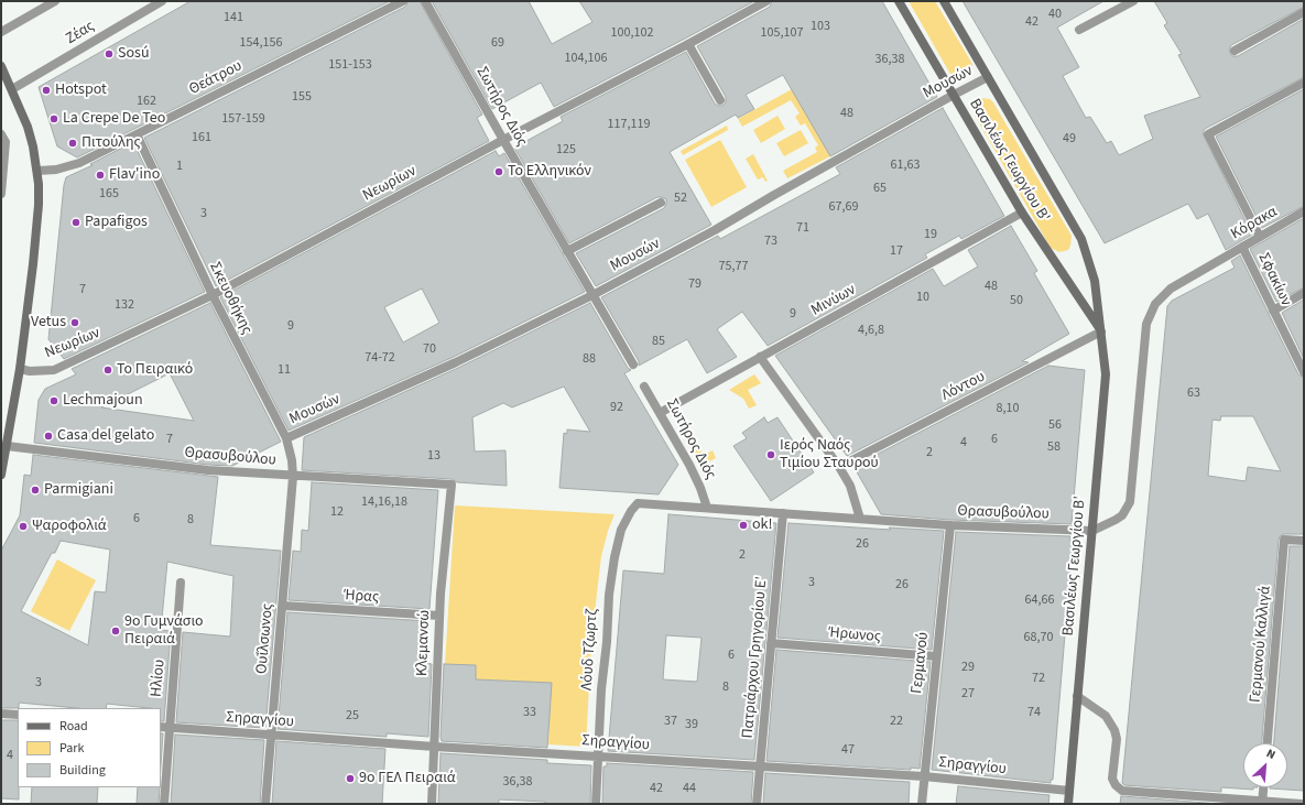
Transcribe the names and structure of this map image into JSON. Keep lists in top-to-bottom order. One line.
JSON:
{"streets":{"street":["Ζέας","Θεάτρου","Μουσών","Σωτήρος Διός","Βασιλέως Γεωργίου Β'","Νεωρίων","Κόρακα","Σφακίων","Σκευοθήκης","Μινύων","Λόντου","Θρασυβούλου","Ήρας","Ήρωνος","Ουΐλσωνος","Κλεμανσώ","Γερμανού Καλλιγά","Λόυδ Τζωρτζ","Πατριάρχου Γρηγορίου Ε'","Γερμανού","Ηλίου","Σηραγγίου"]},"crossings":[["Θεάτρου","Σκευοθήκης"],["Μουσών","Σωτήρος Διός"],["Μουσών","Βασιλέως Γεωργίου Β'"],["Μουσών","Σκευοθήκης"],["Σωτήρος Διός","Νεωρίων"],["Σωτήρος Διός","Μινύων"],["Σωτήρος Διός","Θρασυβούλου"],["Βασιλέως Γεωργίου Β'","Μινύων"],["Βασιλέως Γεωργίου Β'","Λόντου"],["Βασιλέως Γεωργίου Β'","Θρασυβούλου"],["Βασιλέως Γεωργίου Β'","Σηραγγίου"],["Νεωρίων","Σκευοθήκης"],["Κόρακα","Σφακίων"],["Κόρακα","Θρασυβούλου"],["Σκευοθήκης","Θρασυβούλου"],["Σκευοθήκης","Ουΐλσωνος"],["Θρασυβούλου","Ουΐλσωνος"],["Θρασυβούλου","Κλεμανσώ"],["Θρασυβούλου","Λόυδ Τζωρτζ"],["Θρασυβούλου","Πατριάρχου Γρηγορίου Ε'"],["Θρασυβούλου","Γερμανού"],["Ήρας","Ουΐλσωνος"],["Ήρας","Κλεμανσώ"],["Ήρωνος","Πατριάρχου Γρηγορίου Ε'"],["Ήρωνος","Γερμανού"],["Ουΐλσωνος","Σηραγγίου"],["Κλεμανσώ","Σηραγγίου"],["Λόυδ Τζωρτζ","Σηραγγίου"],["Πατριάρχου Γρηγορίου Ε'","Σηραγγίου"],["Γερμανού","Σηραγγίου"],["Ηλίου","Σηραγγίου"]],"places":["Sosú","Hotspot","La Crepe De Teo","Πιτούλης","Το Ελληνικόν","Flav'ino","Papafigos","Vetus","Το Πειραικό","Lechmajoun","Casa del gelato","Ιερός Ναός Τιμίου Σταυρού","Parmigiani","ok!","Ψαροφολιά","9ο Γυμνάσιο Πειραιά","9ο ΓΕΛ Πειραιά"],"house_numbers":["40","141","42","103","100,102","105,107","154,156","69","104,106","36,38","151-153","155","162","48","157-159","117,119","161","49","125","61,63","1","65","165","52","67,69","3","71","19","73","17","75,77","79","48","7","10","50","132","9","9","4,6,8","85","70","74-72","88","11","63","92","8,10","56","7","6","4","58","2","13","14,16,18","12","6","8","26","2","3","26","64,66","68,70","6","29","72","3","8","27","33","74","25","37","22","39","47","4","36,38","42","44"],"legend":["Road","Park","Building"],"north":"top right"}
